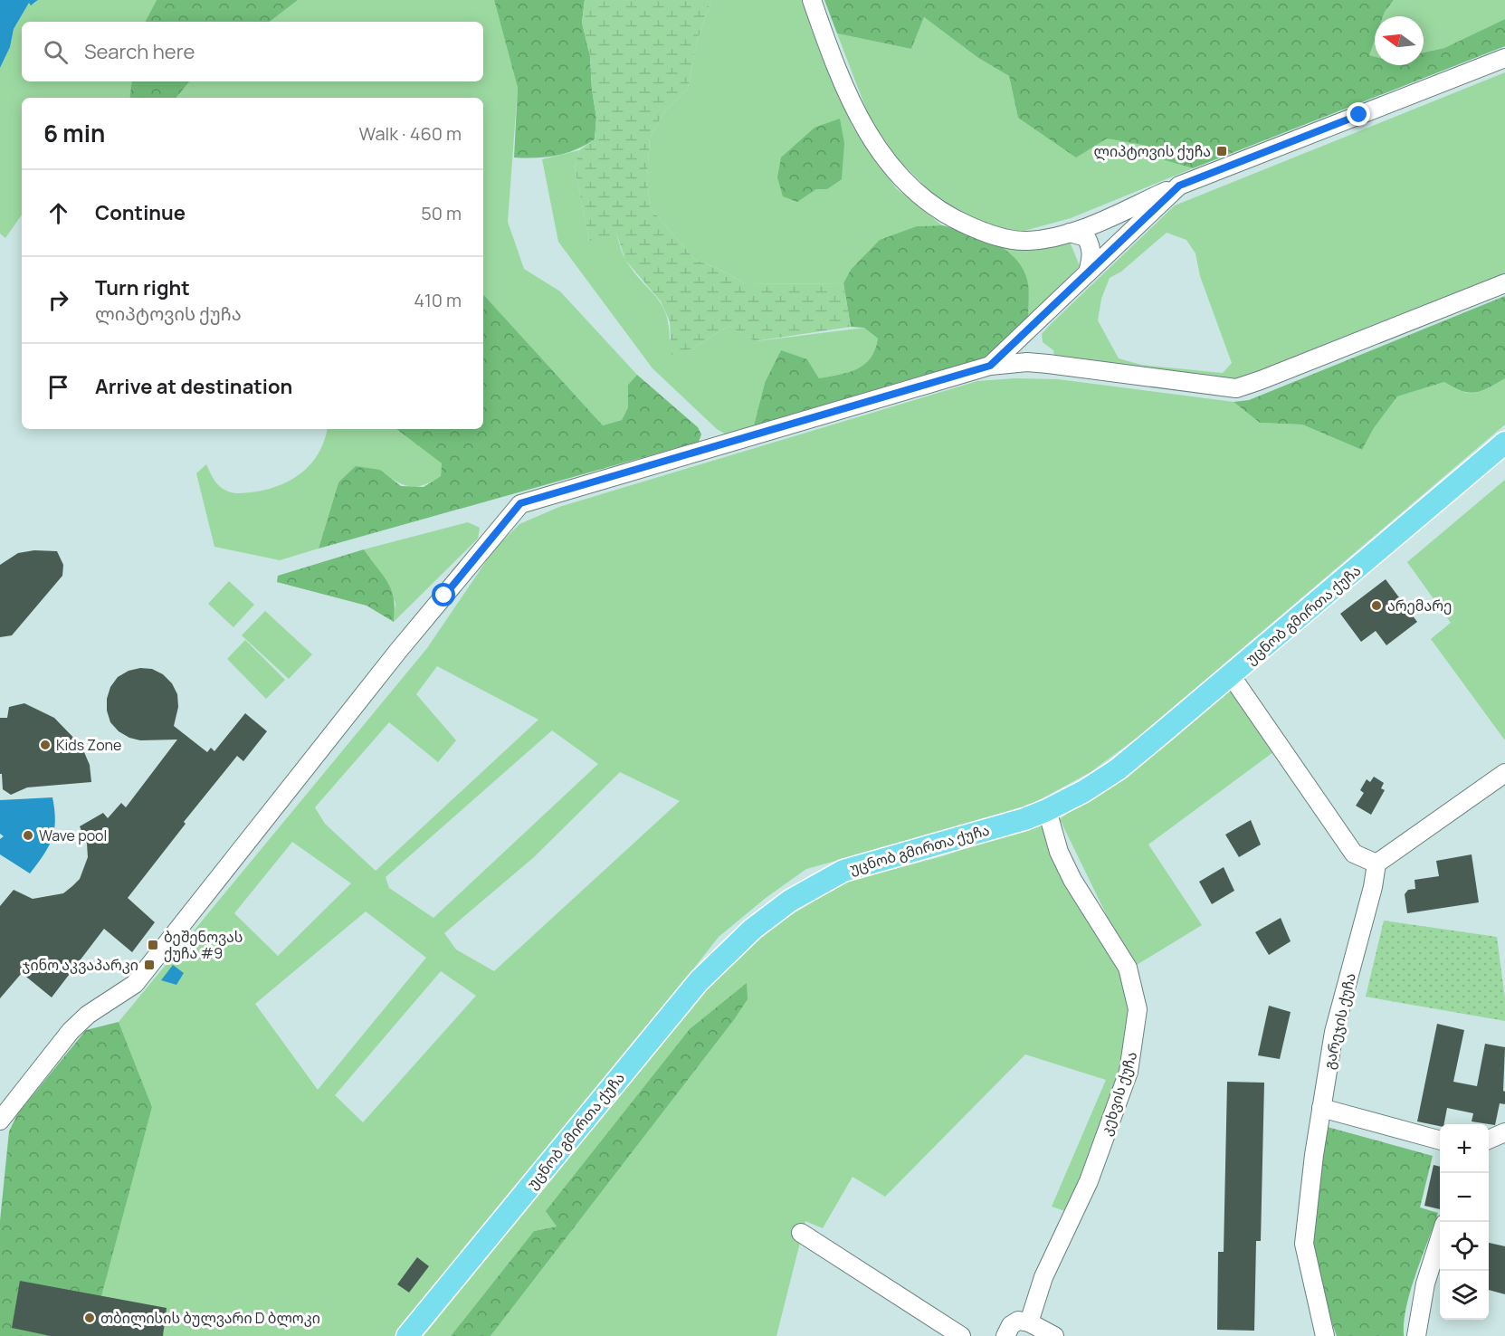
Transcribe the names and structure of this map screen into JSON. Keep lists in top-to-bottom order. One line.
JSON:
{"streets":{"main road":["უცნობ გმირთა ქუჩა"],"street":["გარეჯის ქუჩა","კეხვის ქუჩა"]},"crossings":[["უცნობ გმირთა ქუჩა","კეხვის ქუჩა"]],"places":{"transit":["ლიპტოვის ქუჩა","ბეშენოვას ქუჩა #9","ჯინო აკვაპარკი"],"other":["არემარე","Kids Zone","Wave pool","თბილისის ბულვარი D ბლოკი"]},"north":"left","page":{"search":"Search here","heading":["6 min","Walk · 460 m"],"list":[["Continue","50 m"],["Turn right","ლიპტოვის ქუჩა","410 m"],"Arrive at destination"],"map_buttons":["+","−"]}}
